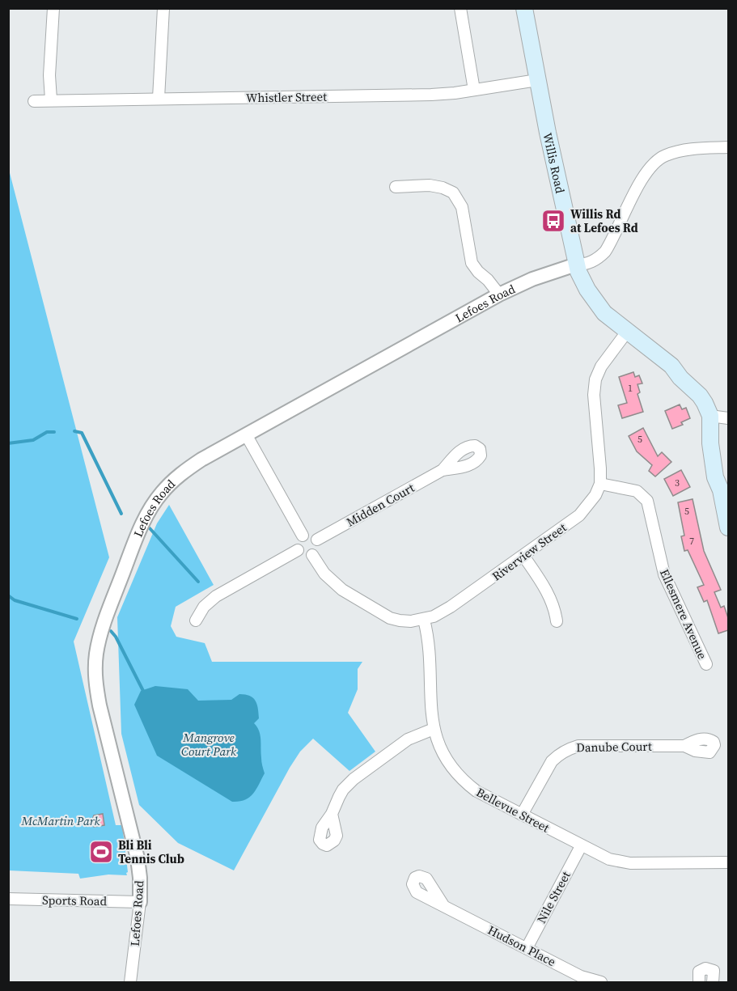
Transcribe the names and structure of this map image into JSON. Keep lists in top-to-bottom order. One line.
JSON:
{"streets":{"main road":["Willis Road"],"street":["Whistler Street","Lefoes Road","Midden Court","Riverview Street","Ellesmere Avenue","Danube Court","Bellevue Street","Nile Street","Sports Road","Hudson Place"]},"crossings":[["Whistler Street","Willis Road"],["Willis Road","Lefoes Road"],["Lefoes Road","Sports Road"],["Midden Court","Riverview Street"],["Riverview Street","Ellesmere Avenue"],["Riverview Street","Bellevue Street"],["Danube Court","Bellevue Street"],["Bellevue Street","Nile Street"],["Nile Street","Hudson Place"]],"parks":["Mangrove Court Park","McMartin Park"],"places":{"bus stop":["Willis Rd at Lefoes Rd"],"sports":["Bli Bli Tennis Club"]},"house_numbers":["1","5","3","5","7"]}
